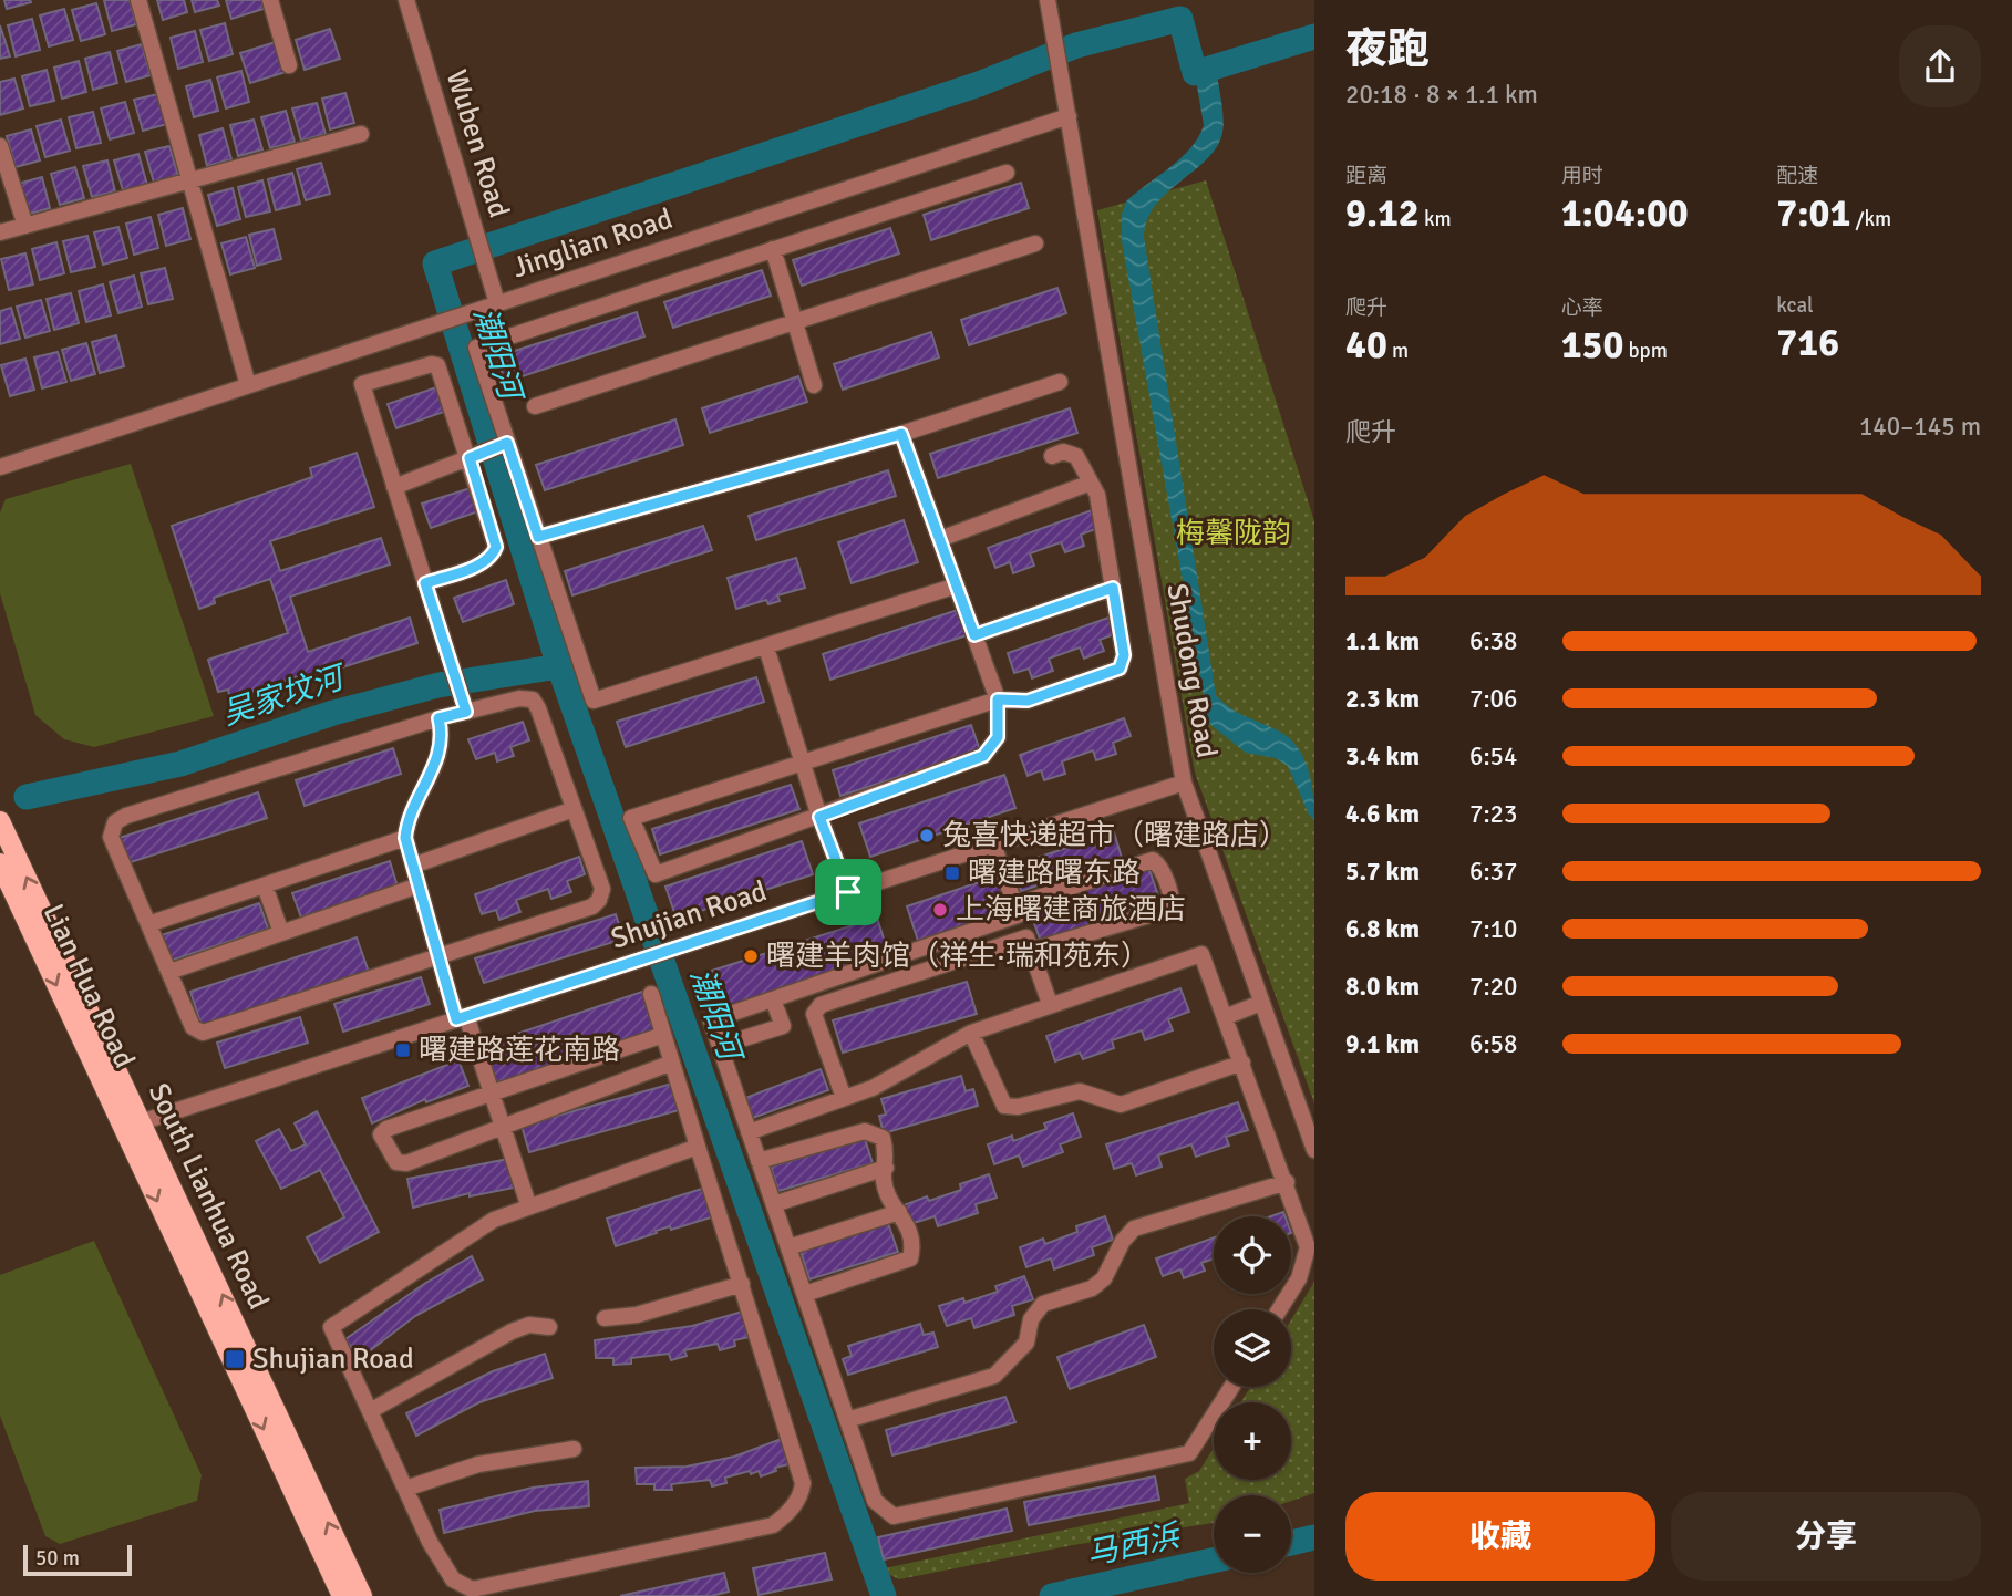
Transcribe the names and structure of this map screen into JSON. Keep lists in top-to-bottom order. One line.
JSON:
{"streets":{"main road":["Lian Hua Road","South Lianhua Road"],"street":["Wuben Road","Jinglian Road","Shudong Road","Shujian Road"]},"crossings":[["Wuben Road","Jinglian Road"],["Jinglian Road","Shudong Road"],["Shudong Road","Shujian Road"],["Shujian Road","Lian Hua Road"],["Shujian Road","South Lianhua Road"]],"one_way":["Lian Hua Road","South Lianhua Road"],"water":["潮阳河","吴家坟河","马西浜"],"parks":["梅馨陇韵"],"places":{"other":["兔喜快递超市（曙建路店）","上海曙建商旅酒店","曙建羊肉馆（祥生·瑞和苑东）"],"transit":["曙建路曙东路","曙建路莲花南路","Shujian Road"]},"scale_bar":"50 m","page":{"heading":["夜跑","20:18 · 8 × 1.1 km"],"stats":[["距离","9.12 km"],["用时","1:04:00"],["配速","7:01 /km"],["爬升","40 m"],["心率","150 bpm"],["kcal","716"]],"chart":["爬升","140–145 m"],"list":[{"name":"1.1 km","note":"6:38"},{"name":"2.3 km","note":"7:06"},{"name":"3.4 km","note":"6:54"},{"name":"4.6 km","note":"7:23"},{"name":"5.7 km","note":"6:37"},{"name":"6.8 km","note":"7:10"},{"name":"8.0 km","note":"7:20"},{"name":"9.1 km","note":"6:58"}],"map_buttons":["+","−"],"buttons":["收藏","分享"],"scale":"50 m"}}
